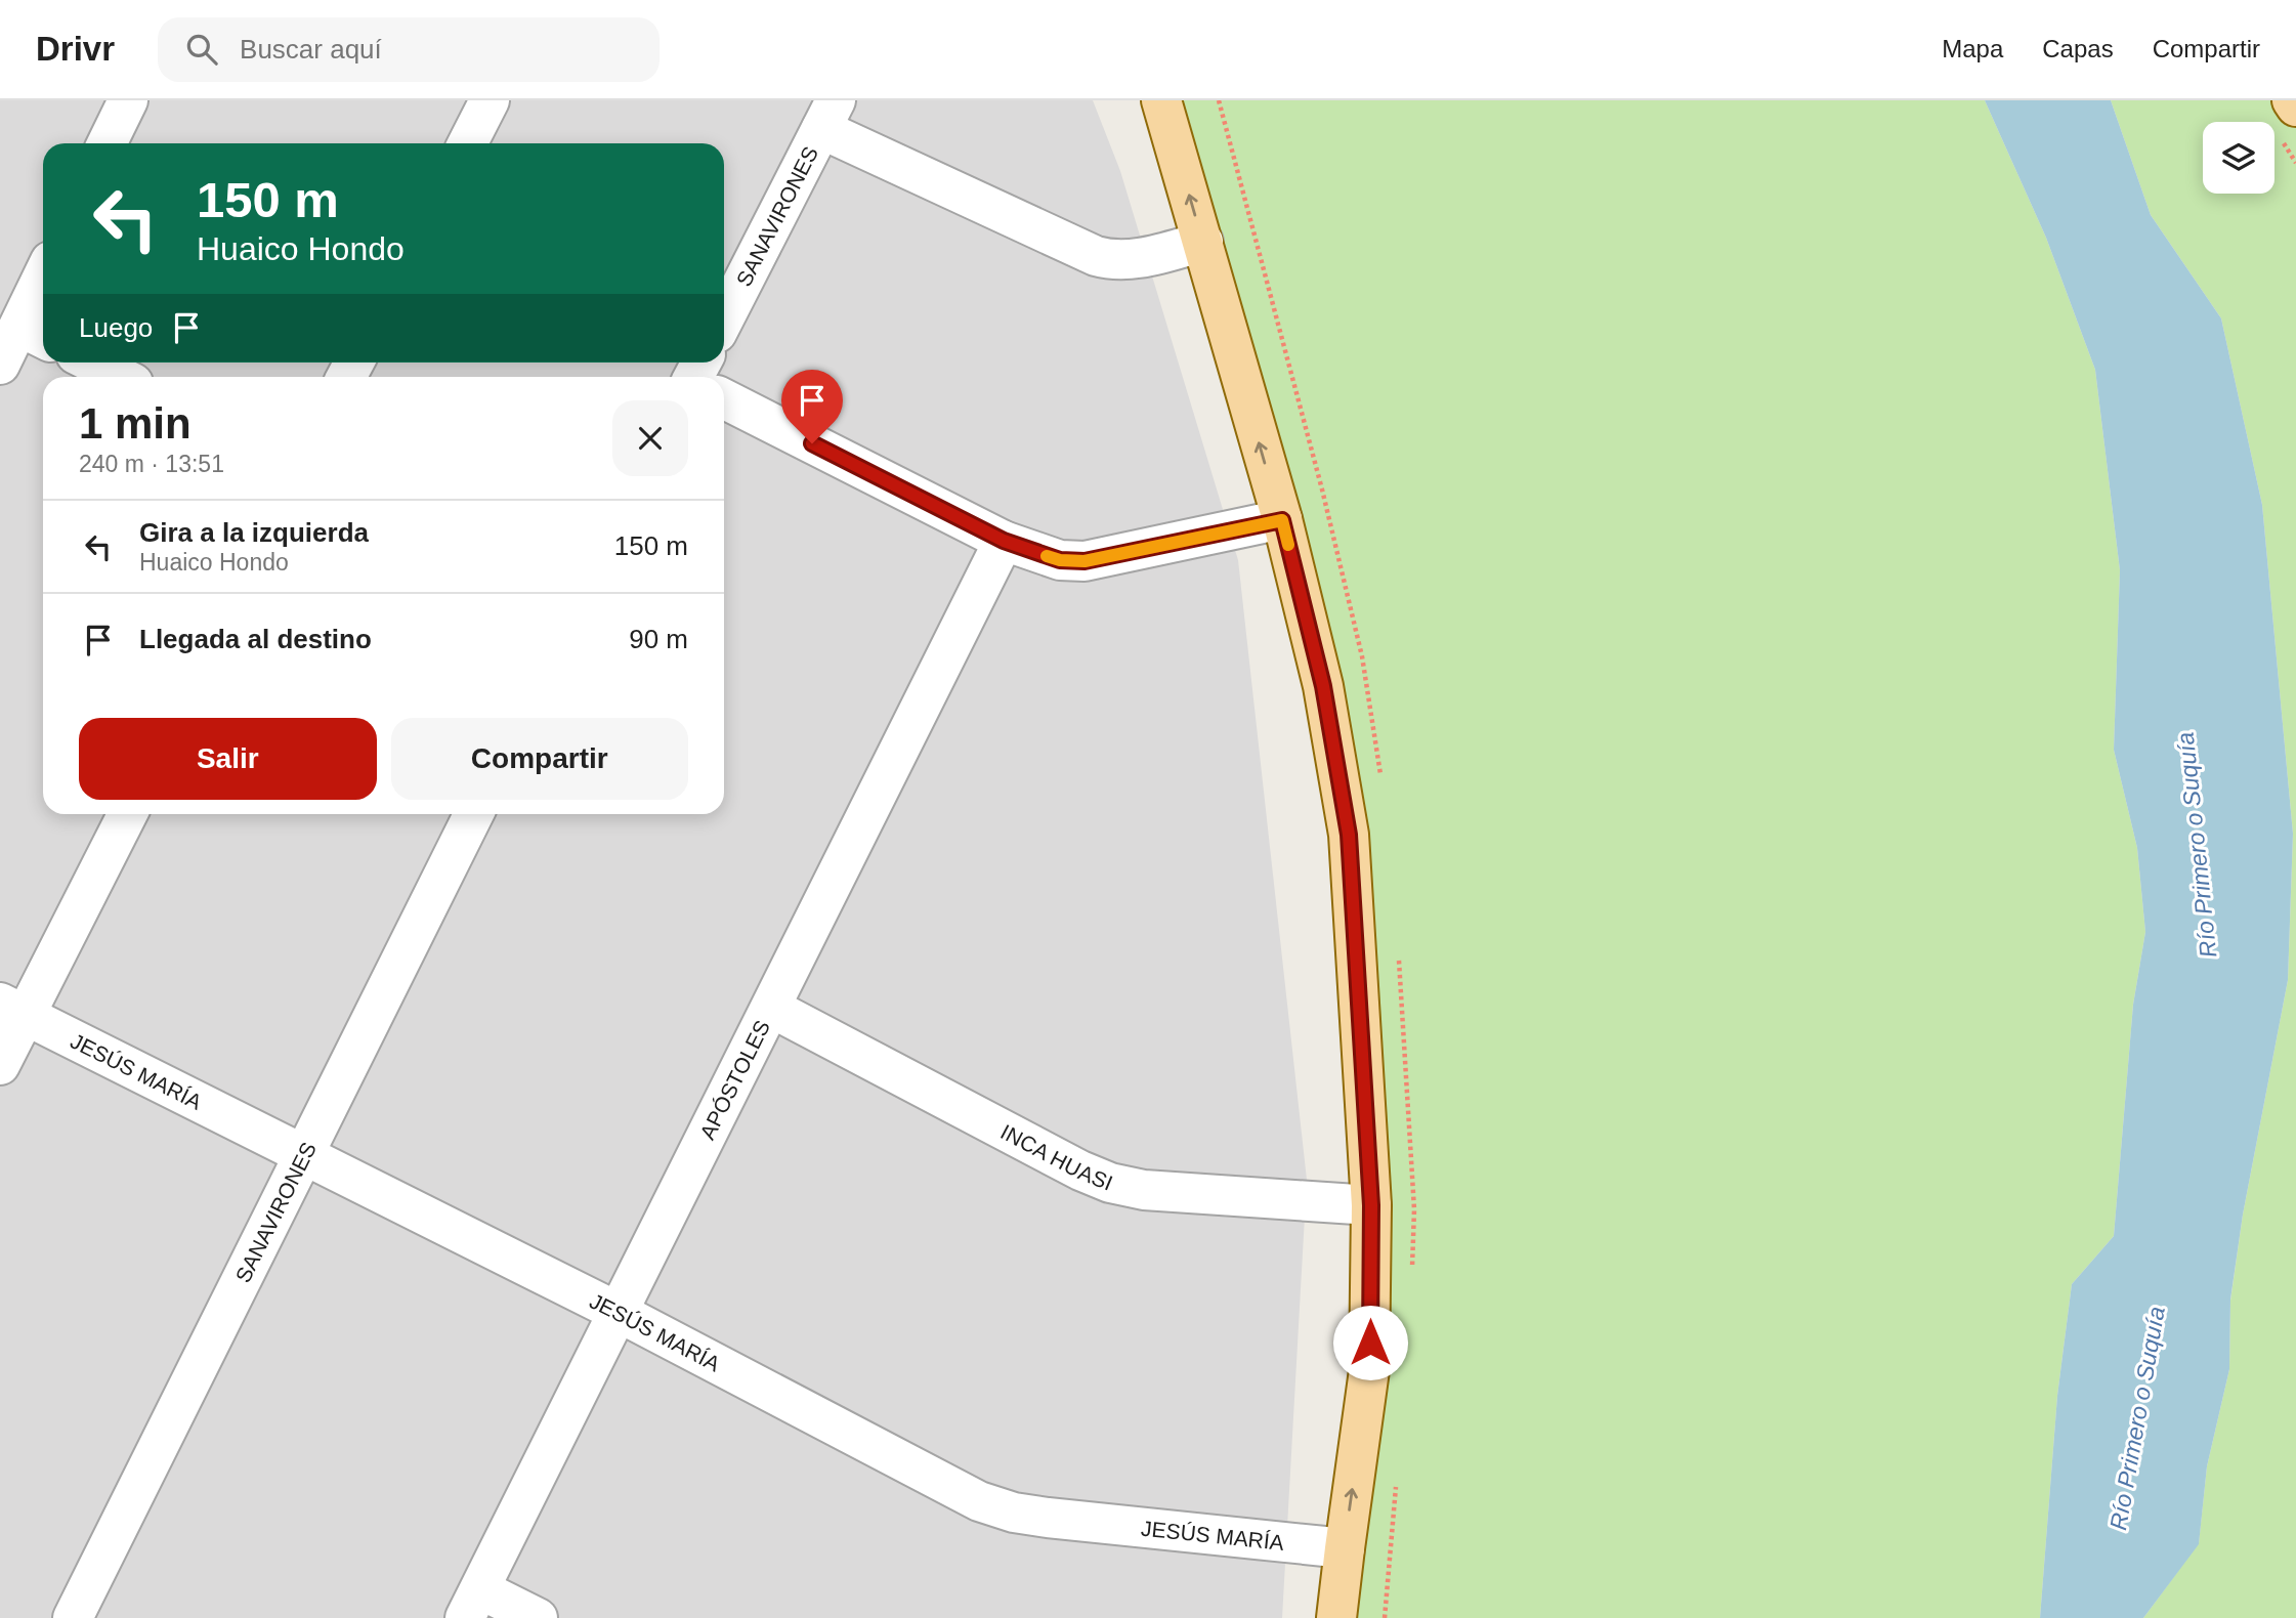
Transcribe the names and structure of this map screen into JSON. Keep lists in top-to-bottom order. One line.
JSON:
{"streets":{"street":["SANAVIRONES","JESÚS MARÍA","APÓSTOLES","INCA HUASI"]},"crossings":[["SANAVIRONES","JESÚS MARÍA"],["JESÚS MARÍA","APÓSTOLES"],["APÓSTOLES","INCA HUASI"]],"water":["Río Primero o Suquía"],"page":{"header":"Drivr","search":"Buscar aquí","nav":["Mapa","Capas","Compartir"],"turn":["150 m","Huaico Hondo"],"then":"Luego","heading":["1 min","240 m · 13:51"],"list":[{"name":"Gira a la izquierda","note":"Huaico Hondo","value":"150 m"},{"name":"Llegada al destino","value":"90 m"}],"buttons":["Salir","Compartir"]}}
